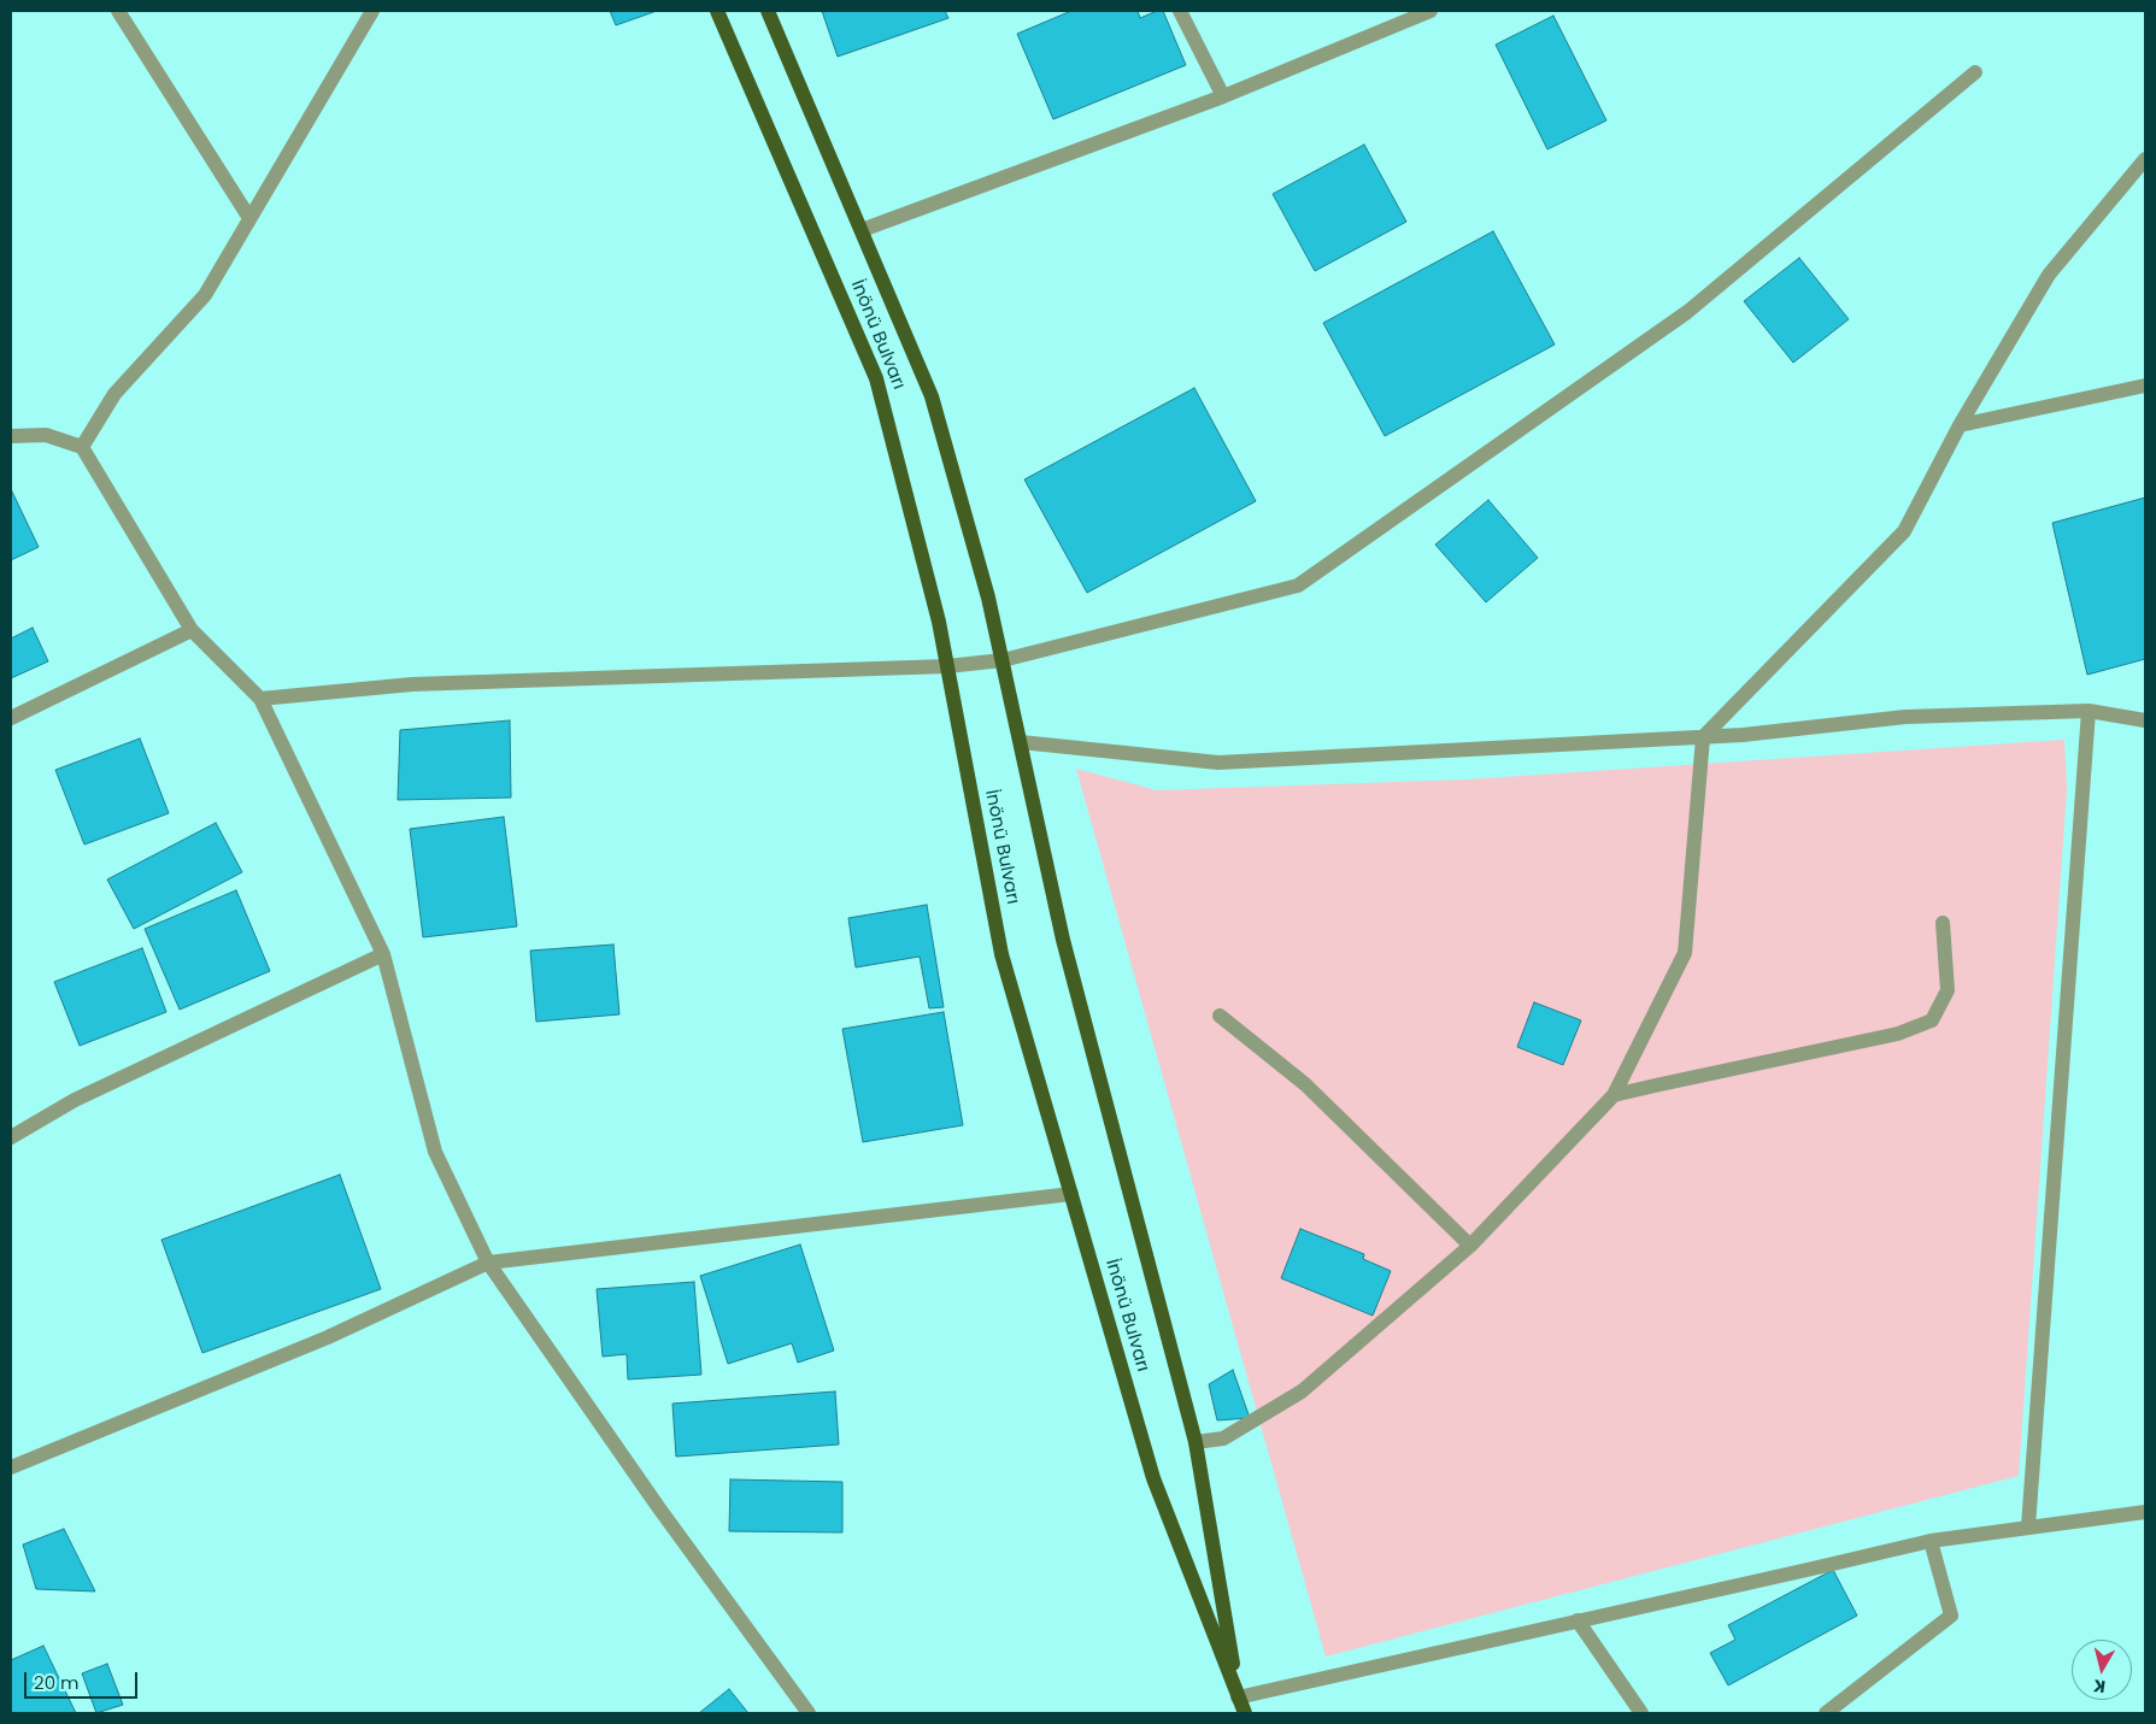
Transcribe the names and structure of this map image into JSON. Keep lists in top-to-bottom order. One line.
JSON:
{"streets":{"main road":["İnönü Bulvarı"]},"scale_bar":"20 m","north":"bottom"}
